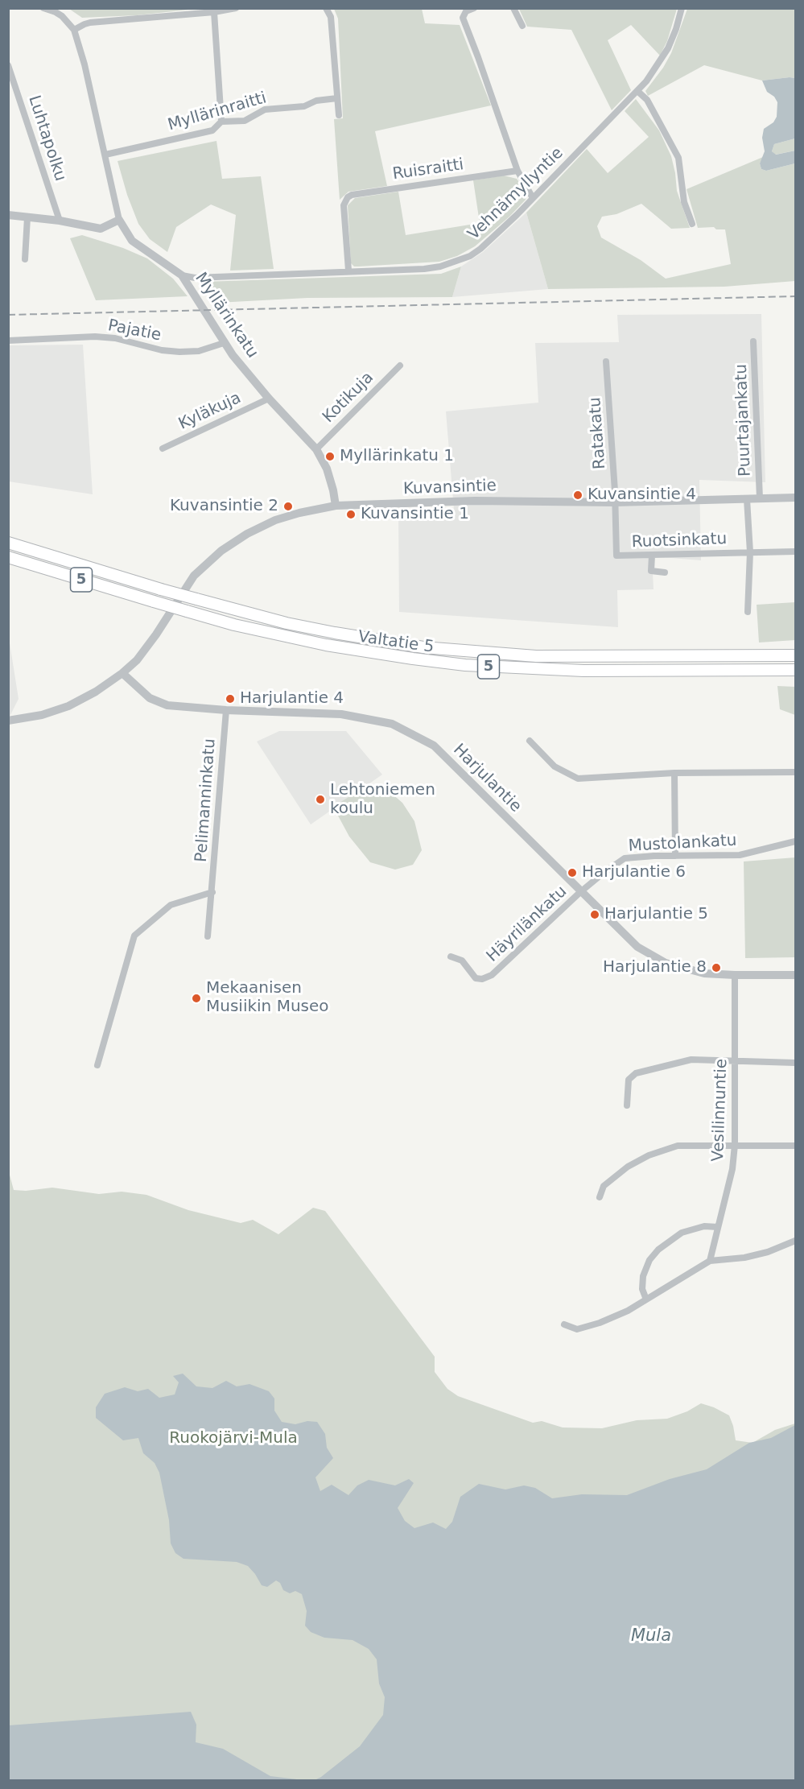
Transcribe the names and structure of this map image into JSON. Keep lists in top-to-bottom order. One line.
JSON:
{"streets":{"highway":["5","Valtatie 5"],"street":["Myllärinraitti","Luhtapolku","Ruisraitti","Vehnämyllyntie","Myllärinkatu","Pajatie","Kotikuja","Kyläkuja","Puurtajankatu","Ratakatu","Kuvansintie","Ruotsinkatu","Harjulantie","Pelimanninkatu","Mustolankatu","Häyrilänkatu","Vesilinnuntie"]},"crossings":[["Myllärinraitti","Myllärinkatu"],["Ruisraitti","Vehnämyllyntie"],["Vehnämyllyntie","Myllärinkatu"],["Myllärinkatu","Pajatie"],["Myllärinkatu","Kotikuja"],["Myllärinkatu","Kyläkuja"],["Myllärinkatu","Kuvansintie"],["Puurtajankatu","Kuvansintie"],["Ratakatu","Kuvansintie"],["Ratakatu","Ruotsinkatu"],["Kuvansintie","Ruotsinkatu"],["Kuvansintie","Harjulantie"],["Harjulantie","Pelimanninkatu"],["Harjulantie","Mustolankatu"],["Harjulantie","Häyrilänkatu"],["Harjulantie","Vesilinnuntie"],["Mustolankatu","Häyrilänkatu"]],"water":["Mula"],"parks":["Ruokojärvi-Mula"],"places":["Myllärinkatu 1","Kuvansintie 4","Kuvansintie 2","Kuvansintie 1","Harjulantie 4","Lehtoniemen koulu","Harjulantie 6","Harjulantie 5","Harjulantie 8","Mekaanisen Musiikin Museo"]}
